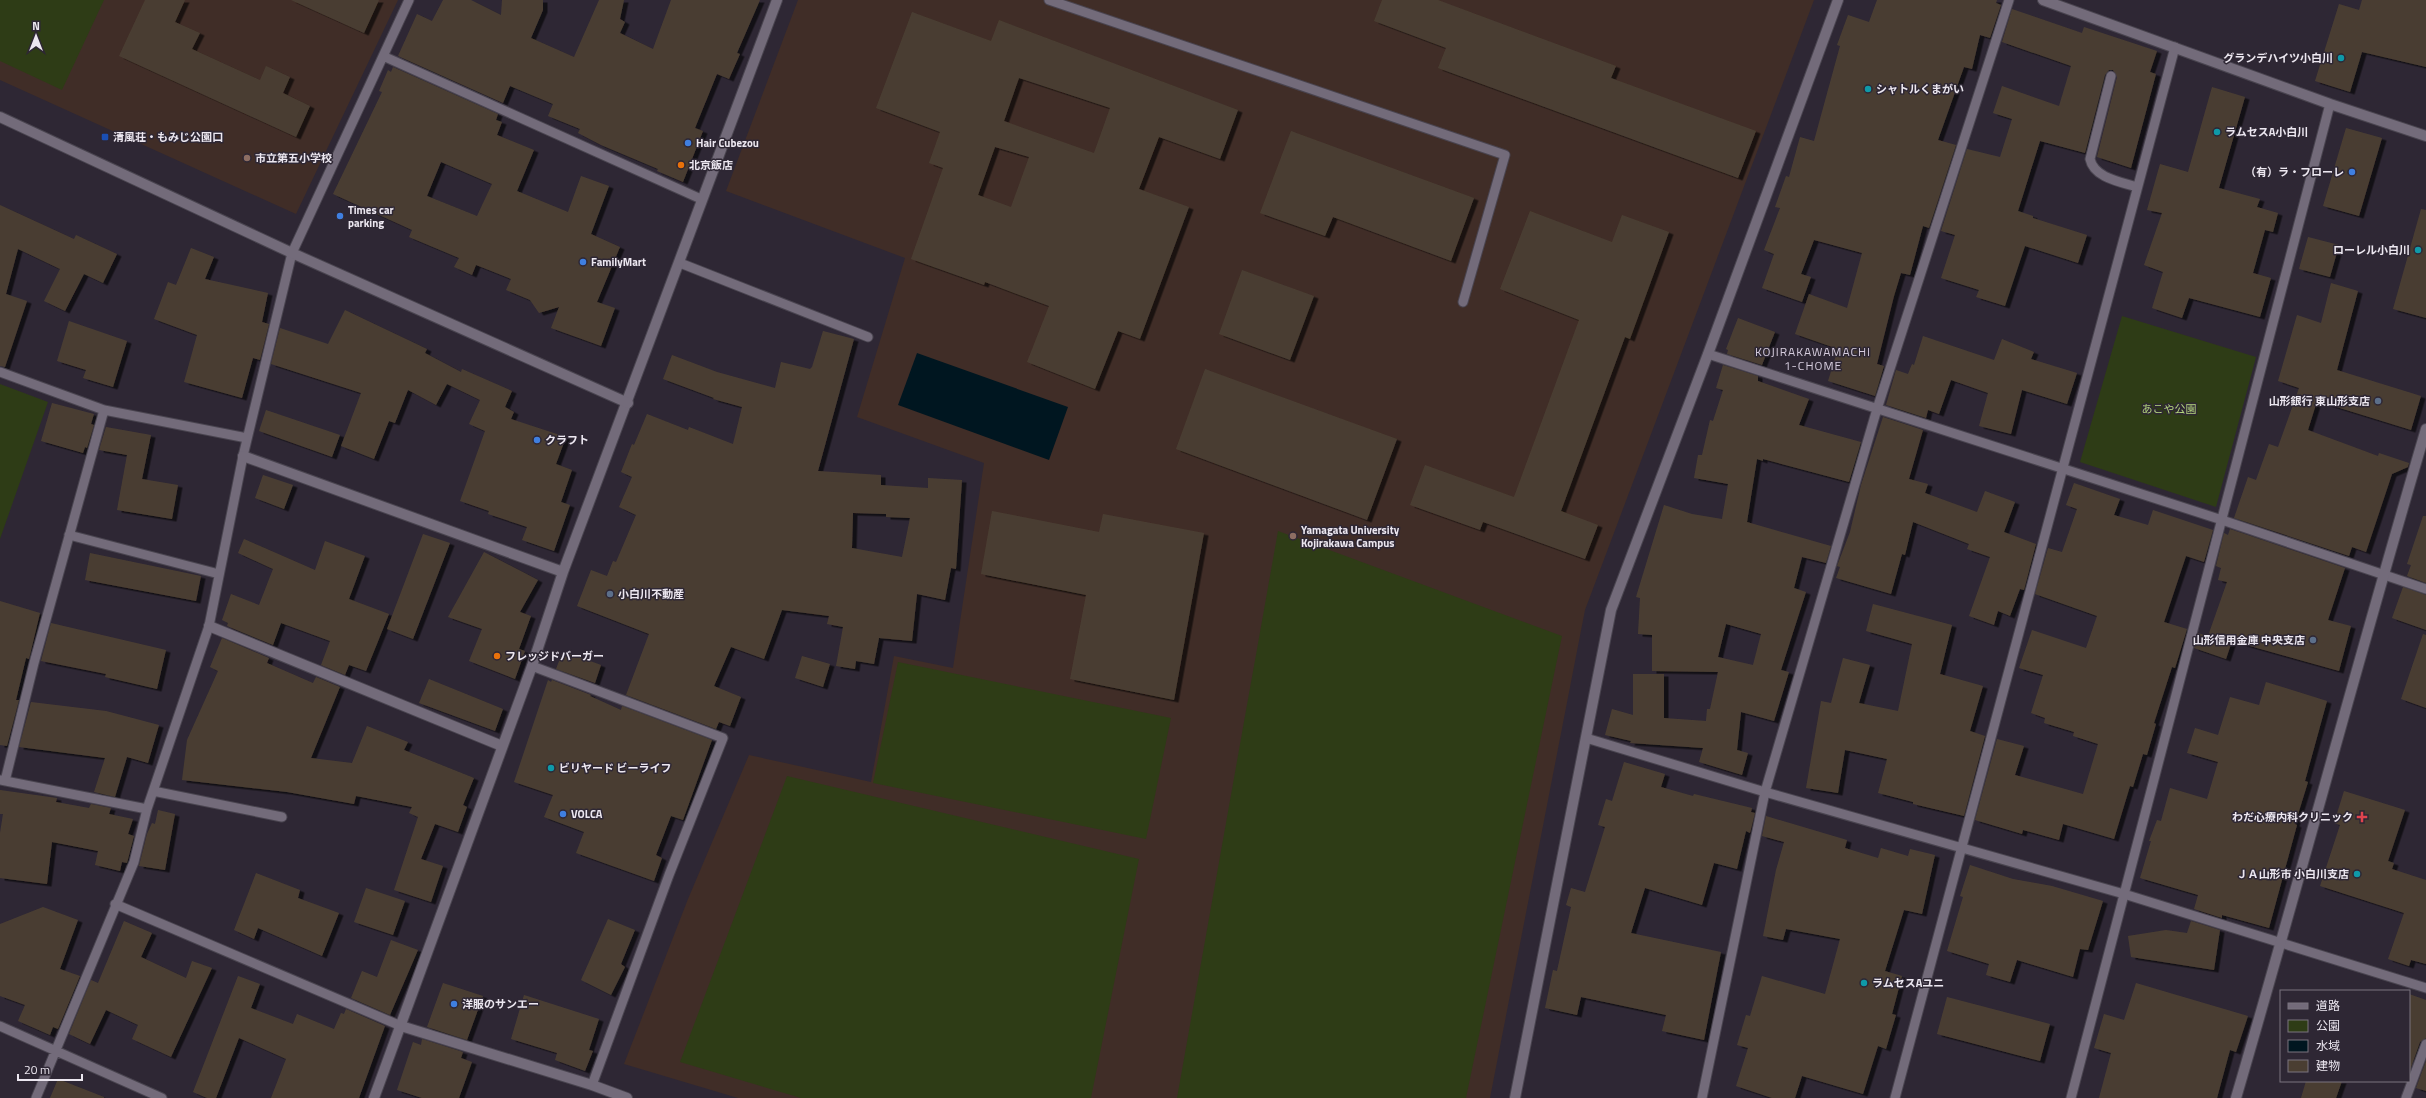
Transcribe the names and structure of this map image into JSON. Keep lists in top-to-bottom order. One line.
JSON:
{"districts":["KOJIRAKAWAMACHI 1-CHOME"],"parks":["あこや公園"],"places":{"other":["グランデハイツ小白川","シャトルくまがい","ラムセスA小白川","Hair Cubezou","市立第五小学校","北京飯店","（有）ラ・フローレ","Times car parking","ローレル小白川","FamilyMart","山形銀行 東山形支店","クラフト","Yamagata University Kojirakawa Campus","小白川不動産","山形信用金庫 中央支店","フレッジドバーガー","ビリヤード ビーライフ","VOLCA","ＪＡ山形市 小白川支店","ラムセスAユニ","洋服のサンエー"],"transit":["清風荘・もみじ公園口"],"health":["わだ心療内科クリニック"]},"legend":["道路","公園","水域","建物"],"scale_bar":"20 m","north":"top"}
